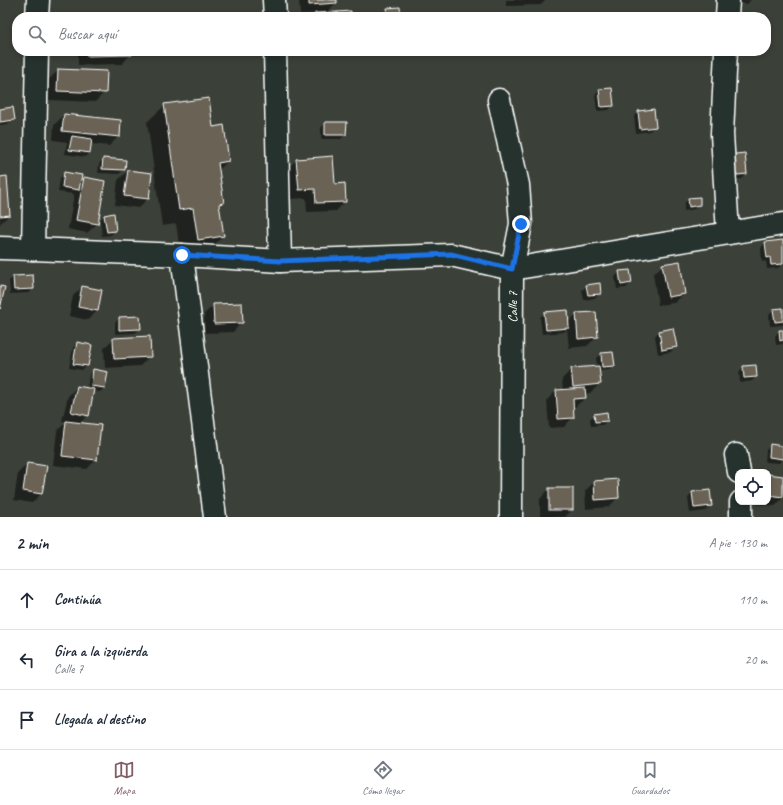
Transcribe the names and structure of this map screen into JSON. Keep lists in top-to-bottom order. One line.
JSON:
{"streets":{"street":["Calle 7"]},"page":{"search":"Buscar aquí","heading":["2 min","A pie · 130 m"],"list":[["Continúa","110 m"],["Gira a la izquierda","Calle 7","20 m"],"Llegada al destino"],"nav":["Mapa","Cómo llegar","Guardados"]}}
